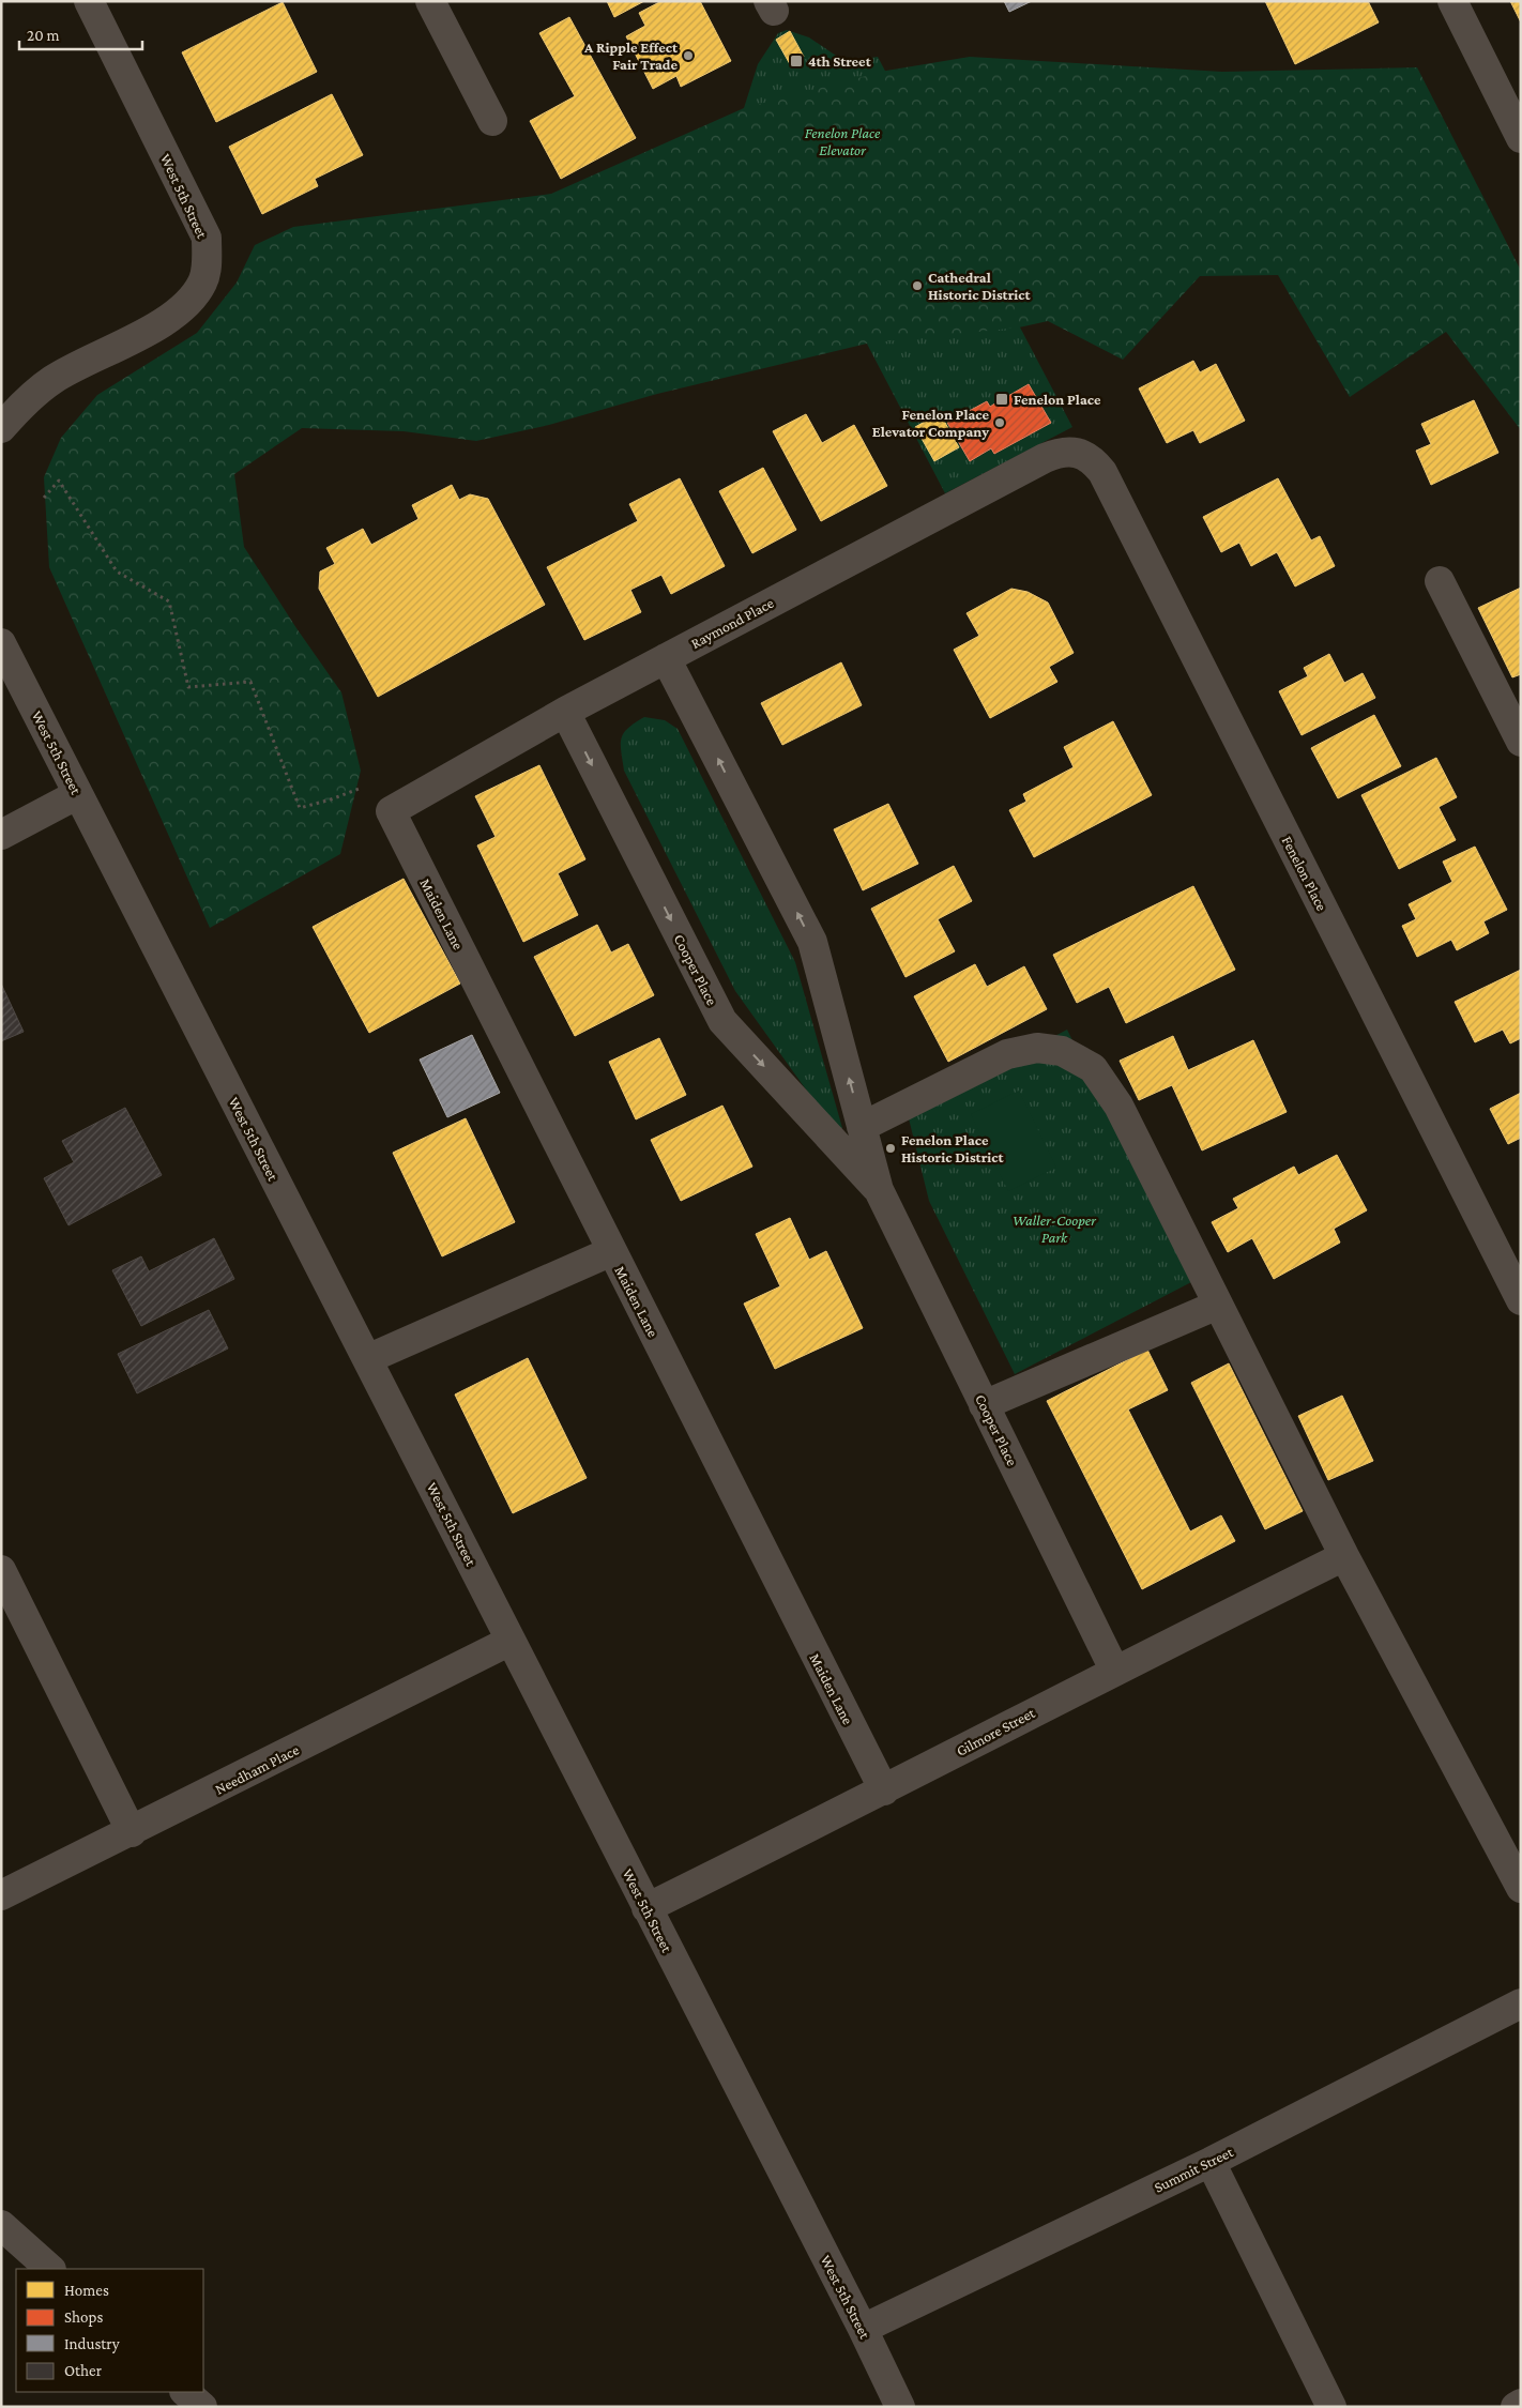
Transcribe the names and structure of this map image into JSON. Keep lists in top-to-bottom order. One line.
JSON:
{"streets":{"street":["West 5th Street","Raymond Place","Fenelon Place","Maiden Lane","Cooper Place","Gilmore Street","Needham Place","Summit Street"]},"crossings":[["West 5th Street","Gilmore Street"],["West 5th Street","Needham Place"],["West 5th Street","Summit Street"],["Raymond Place","Fenelon Place"],["Raymond Place","Maiden Lane"],["Raymond Place","Cooper Place"],["Maiden Lane","Gilmore Street"],["Cooper Place","Gilmore Street"]],"parks":["Fenelon Place Elevator","Waller-Cooper Park"],"places":{"other":["A Ripple Effect Fair Trade","Cathedral Historic District","Fenelon Place Elevator Company","Fenelon Place Historic District"],"transit":["4th Street","Fenelon Place"]},"legend":["Homes","Shops","Industry","Other"],"scale_bar":"20 m"}
